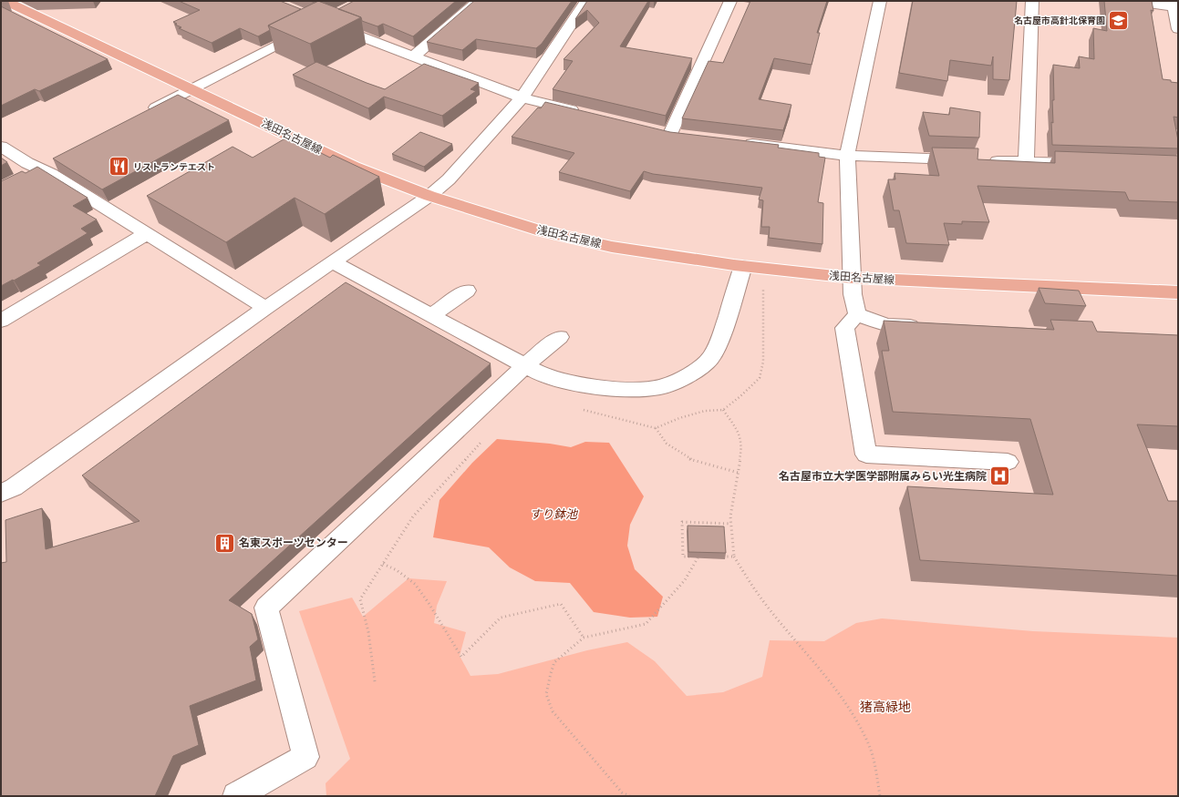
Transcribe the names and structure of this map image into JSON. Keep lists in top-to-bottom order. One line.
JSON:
{"streets":{"main road":["浅田名古屋線"]},"water":["すり鉢池"],"parks":["猪高緑地"],"places":{"school or university":["名古屋市高針北保育園"],"restaurant":["リストランテエスト"],"hospital":["名古屋市立大学医学部附属みらい光生病院"],"building":["名東スポーツセンター"]}}
